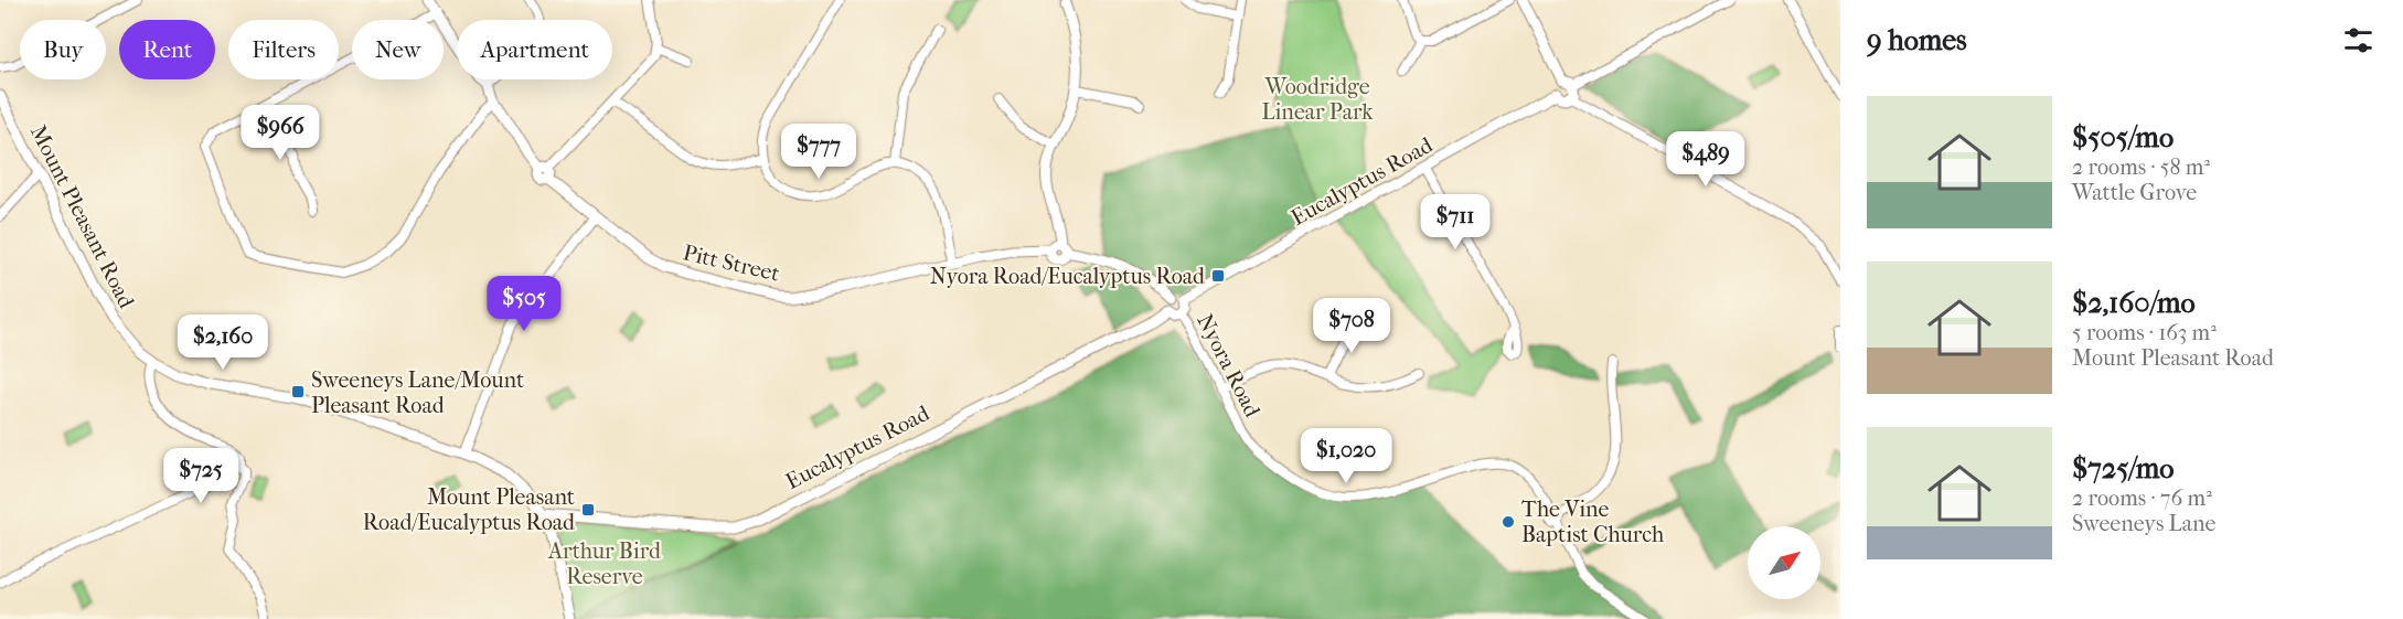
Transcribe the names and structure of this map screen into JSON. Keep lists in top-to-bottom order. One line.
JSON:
{"streets":{"street":["Eucalyptus Road","Mount Pleasant Road","Pitt Street","Nyora Road"]},"crossings":[["Eucalyptus Road","Mount Pleasant Road"],["Eucalyptus Road","Pitt Street"],["Eucalyptus Road","Nyora Road"],["Pitt Street","Nyora Road"]],"parks":["Woodridge Linear Park","Arthur Bird Reserve"],"places":{"transit":["Nyora Road/Eucalyptus Road","Sweeneys Lane/Mount Pleasant Road","Mount Pleasant Road/Eucalyptus Road"],"other":["The Vine Baptist Church"]},"north":"top right","page":{"heading":"9 homes","chip":["Buy","Rent","Filters","New","Apartment"],"list":[{"name":"$505/mo","note":"2 rooms · 58 m² · Wattle Grove"},{"name":"$2,160/mo","note":"5 rooms · 163 m² · Mount Pleasant Road"},{"name":"$725/mo","note":"2 rooms · 76 m² · Sweeneys Lane"}],"price":["$966","$777","$489","$711","$505","$708","$2,160","$1,020","$725"]}}
